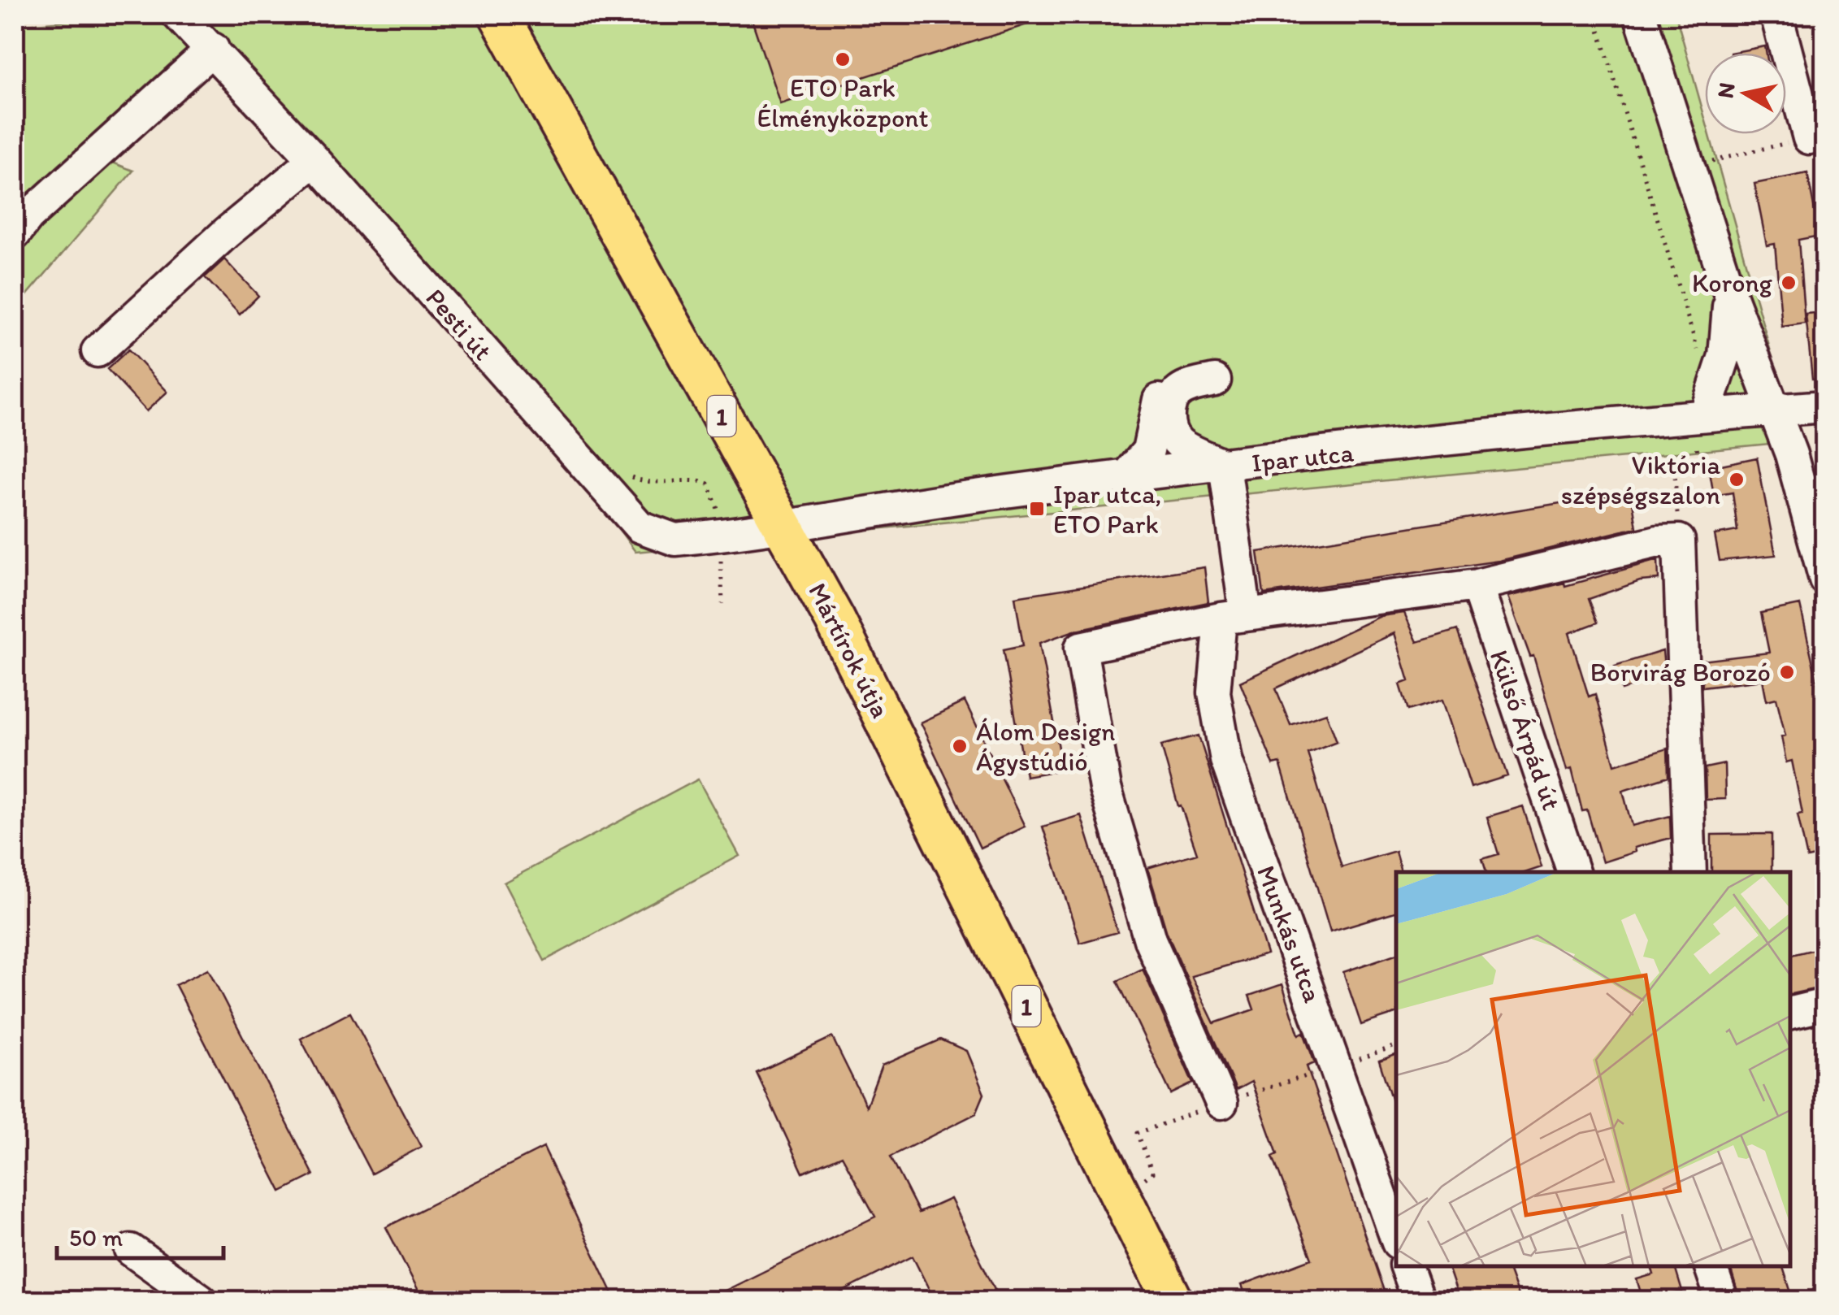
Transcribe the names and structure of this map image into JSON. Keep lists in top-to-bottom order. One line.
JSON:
{"streets":{"main road":["1","Mártírok útja"],"street":["Pesti út","Ipar utca","Külső Árpád út","Munkás utca"]},"crossings":[["Pesti út","Ipar utca"],["Pesti út","Mártírok útja"],["Ipar utca","Mártírok útja"],["Ipar utca","Munkás utca"]],"places":{"other":["ETO Park Élményközpont","Korong","Viktória szépségszalon","Borvirág Borozó","Álom Design Ágystúdió"],"transit":["Ipar utca, ETO Park"]},"scale_bar":"50 m","north":"left"}
